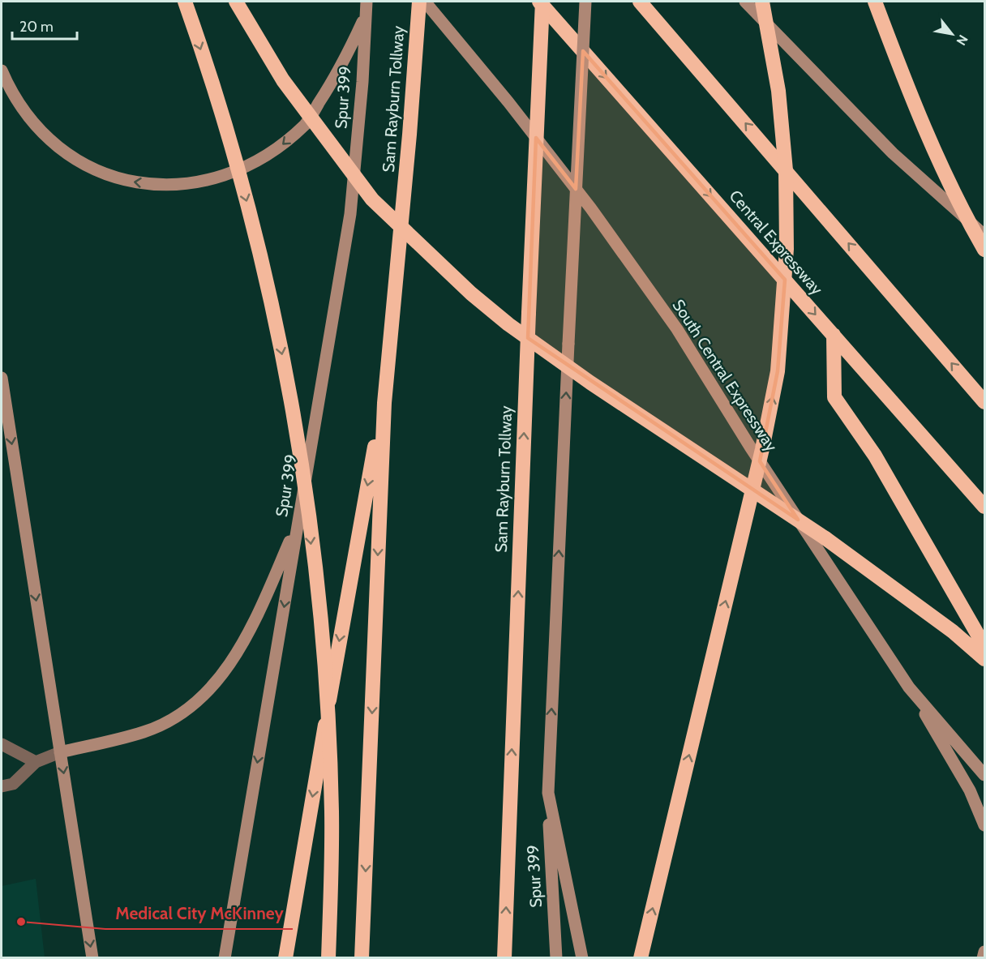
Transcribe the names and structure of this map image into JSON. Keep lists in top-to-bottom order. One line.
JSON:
{"streets":{"highway":["Sam Rayburn Tollway","Central Expressway"],"main road":["Spur 399","South Central Expressway"]},"crossings":[["Sam Rayburn Tollway","Central Expressway"]],"one_way":["Spur 399","Sam Rayburn Tollway"],"places":["Medical City McKinney"],"scale_bar":"20 m","north":"bottom right"}
